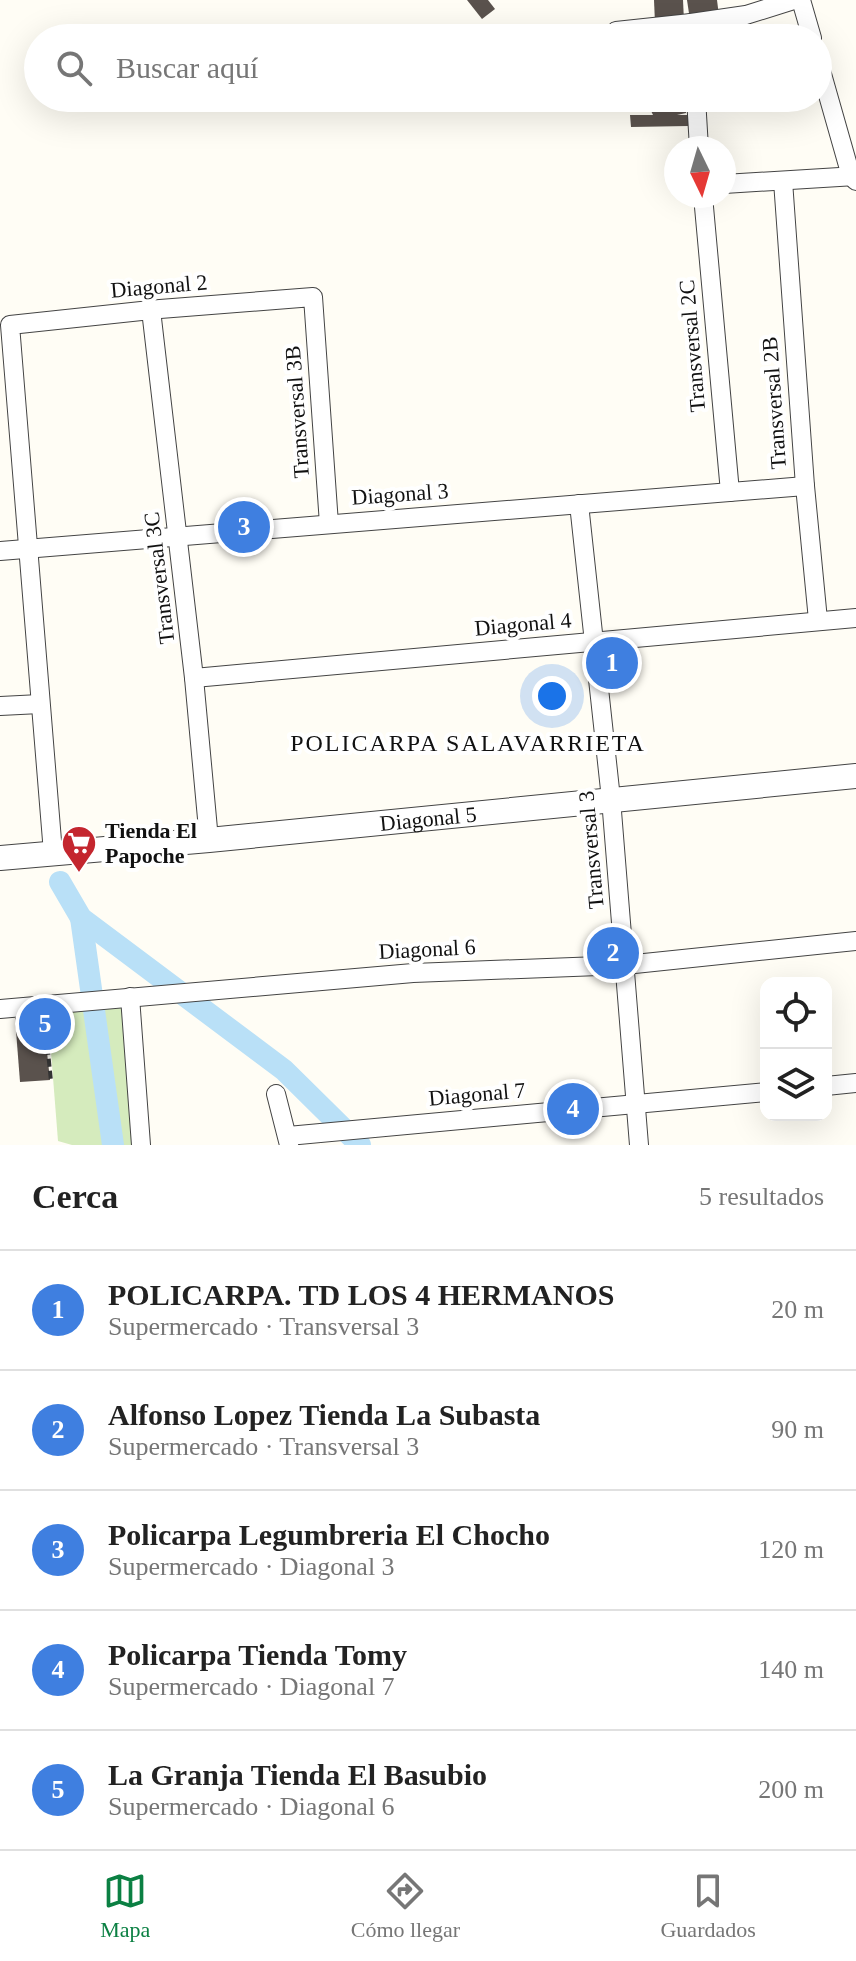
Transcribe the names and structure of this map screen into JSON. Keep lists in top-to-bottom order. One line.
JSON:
{"streets":{"street":["Diagonal 2","Transversal 2C","Transversal 2B","Transversal 3B","Diagonal 3","Transversal 3C","Diagonal 4","Diagonal 5","Transversal 3","Diagonal 6","Diagonal 7"]},"crossings":[["Diagonal 2","Transversal 3B"],["Diagonal 2","Diagonal 3"],["Diagonal 2","Transversal 3C"],["Transversal 2C","Diagonal 3"],["Transversal 2B","Diagonal 3"],["Transversal 2B","Diagonal 4"],["Transversal 3B","Diagonal 3"],["Diagonal 3","Transversal 3C"],["Diagonal 3","Transversal 3"],["Transversal 3C","Diagonal 4"],["Transversal 3C","Diagonal 5"],["Diagonal 4","Transversal 3"],["Diagonal 5","Transversal 3"],["Transversal 3","Diagonal 6"],["Transversal 3","Diagonal 7"]],"districts":["POLICARPA SALAVARRIETA"],"places":{"supermarket":["Tienda El Papoche"]},"north":"bottom","page":{"search":"Buscar aquí","pins":["3","1","2","5","4"],"heading":["Cerca","5 resultados"],"list":[{"mark":"1","name":"POLICARPA. TD LOS 4 HERMANOS","note":"Supermercado · Transversal 3","value":"20 m"},{"mark":"2","name":"Alfonso Lopez Tienda La Subasta","note":"Supermercado · Transversal 3","value":"90 m"},{"mark":"3","name":"Policarpa Legumbreria El Chocho","note":"Supermercado · Diagonal 3","value":"120 m"},{"mark":"4","name":"Policarpa Tienda Tomy","note":"Supermercado · Diagonal 7","value":"140 m"},{"mark":"5","name":"La Granja Tienda El Basubio","note":"Supermercado · Diagonal 6","value":"200 m"}],"nav":["Mapa","Cómo llegar","Guardados"]}}
